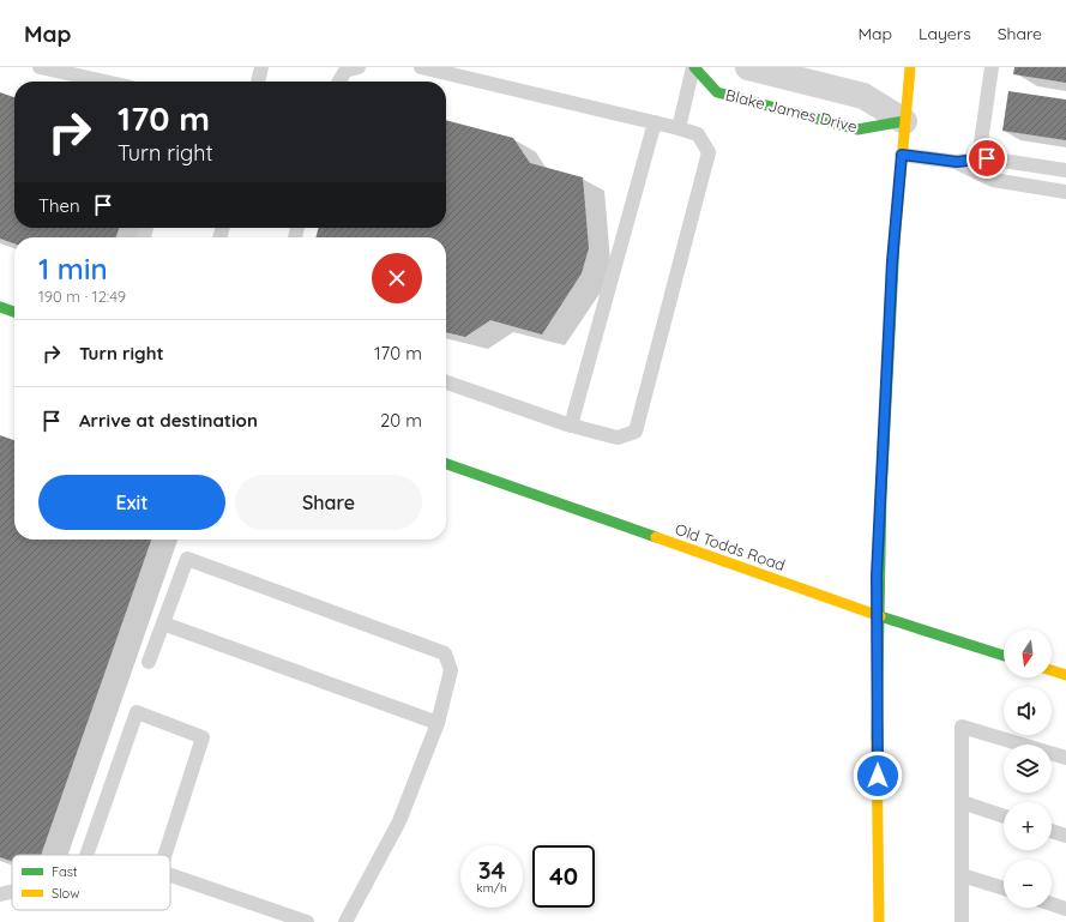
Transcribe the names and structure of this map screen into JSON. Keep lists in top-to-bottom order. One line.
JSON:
{"streets":{"street":["Blake James Drive","Old Todds Road"]},"legend":["Fast","Slow"],"north":"bottom","page":{"header":"Map","nav":["Map","Layers","Share"],"turn":["170 m","Turn right"],"then":"Then","heading":["1 min","190 m · 12:49"],"list":[{"name":"Turn right","value":"170 m"},{"name":"Arrive at destination","value":"20 m"}],"buttons":["Exit","Share"],"map_buttons":["+","−"],"speed":"34 km/h","limit":"40"}}
